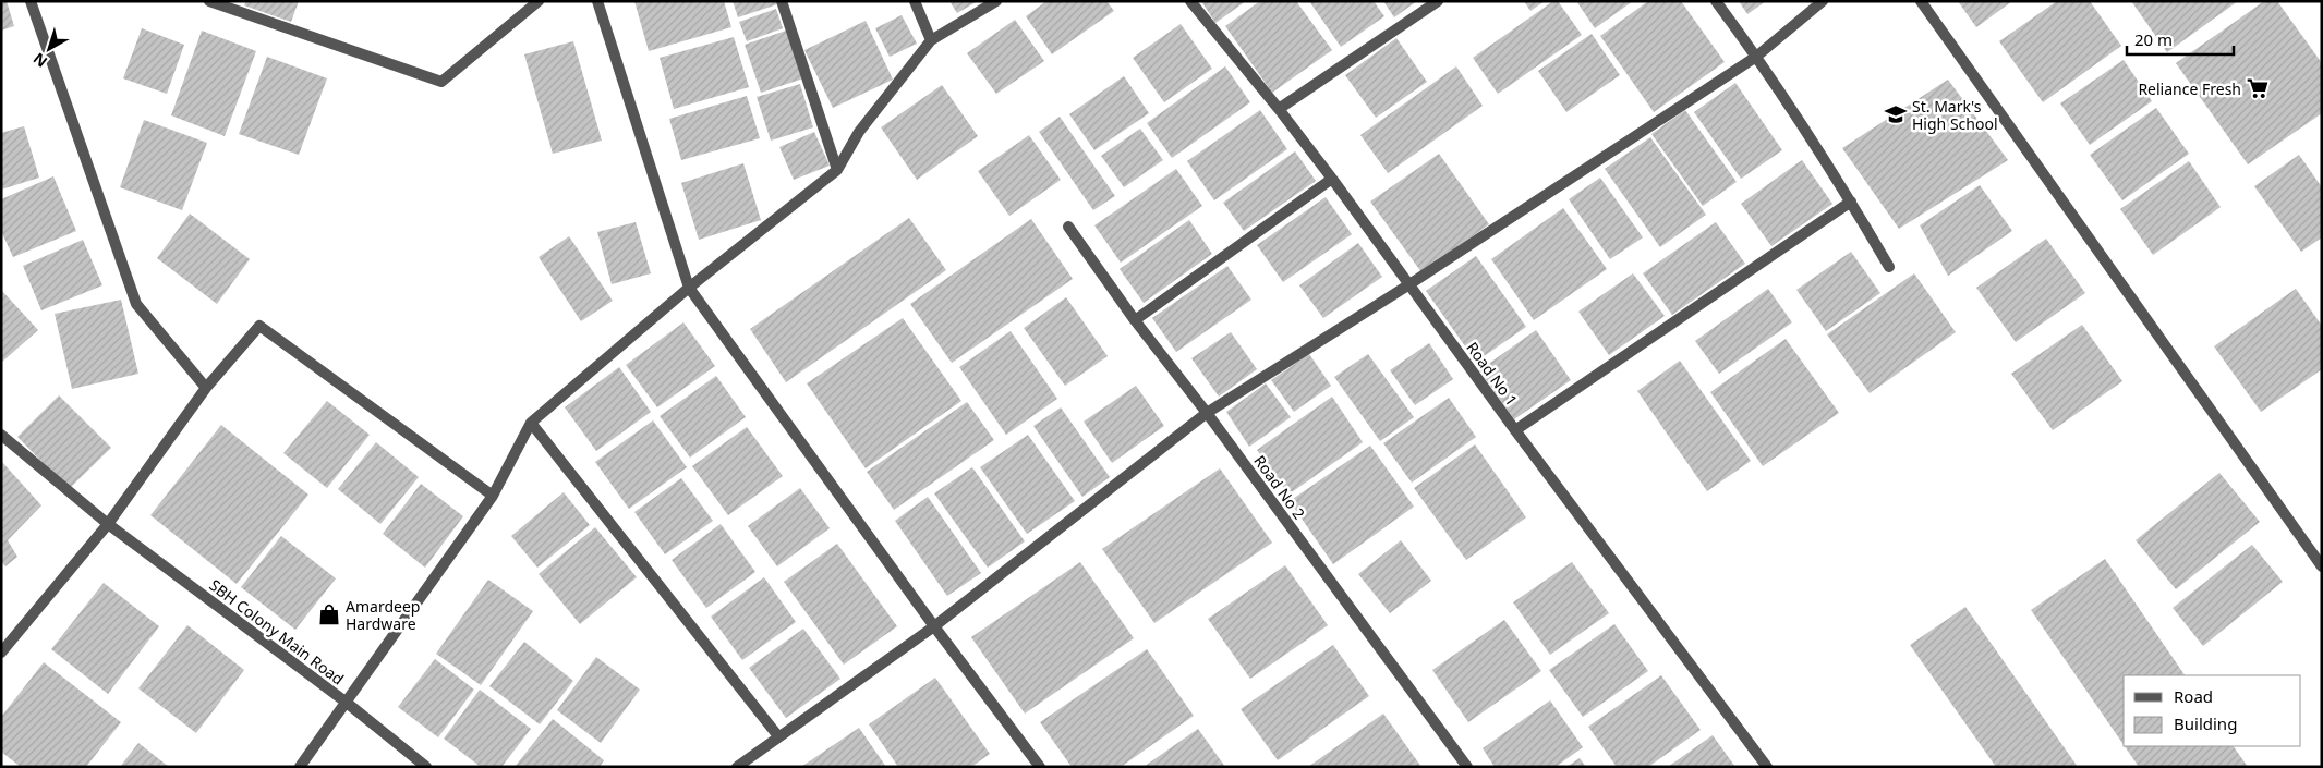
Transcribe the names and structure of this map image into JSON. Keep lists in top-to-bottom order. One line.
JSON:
{"streets":{"street":["Road No 1","Road No 2","SBH Colony Main Road"]},"places":{"supermarket":["Reliance Fresh"],"school or university":["St. Mark's High School"],"shop":["Amardeep Hardware"]},"legend":["Road","Building"],"scale_bar":"20 m","north":"bottom left"}
